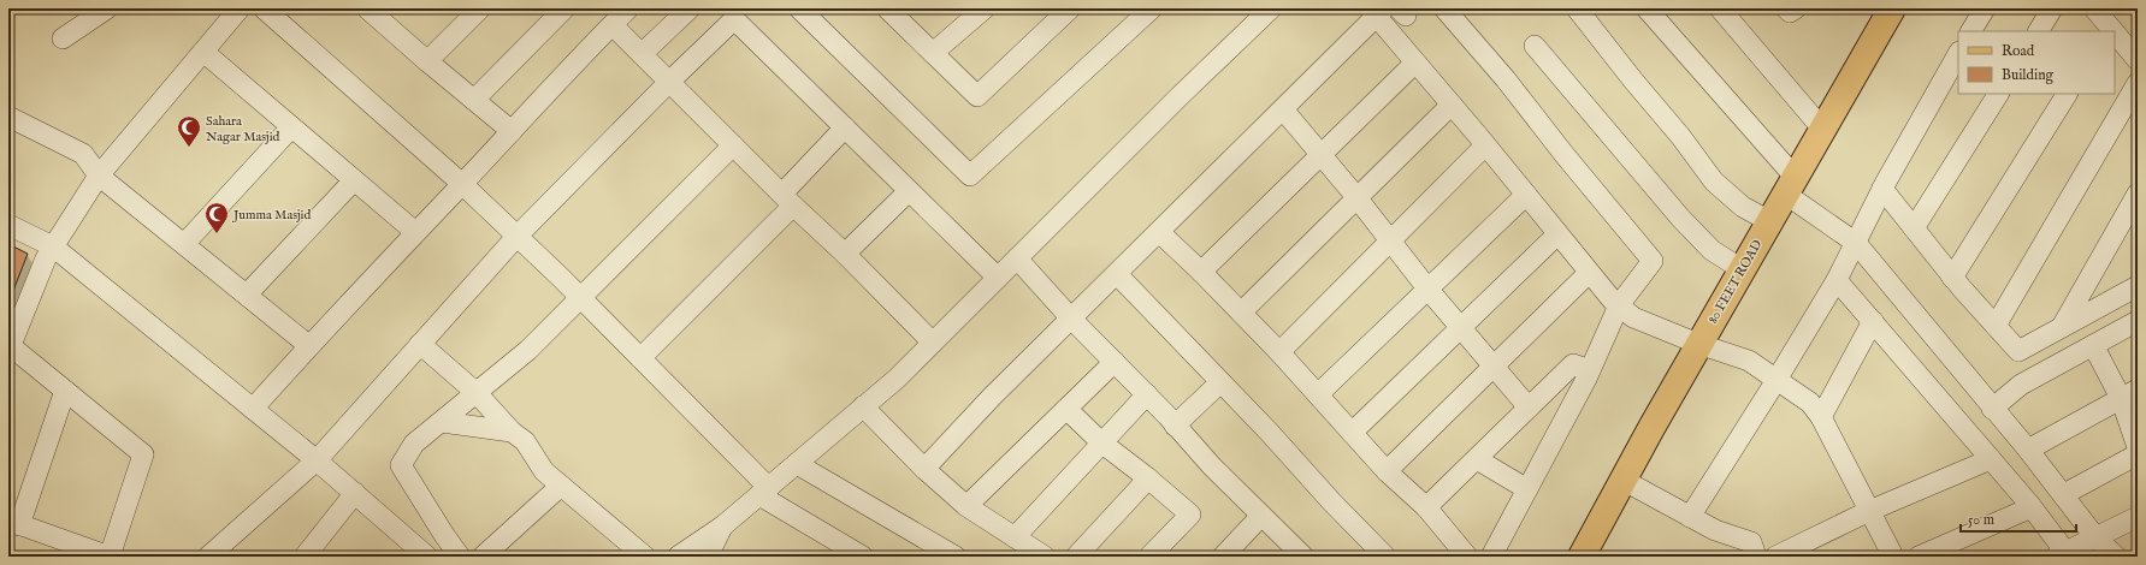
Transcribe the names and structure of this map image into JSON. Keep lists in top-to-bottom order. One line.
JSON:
{"streets":{"main road":["80 FEET ROAD"]},"places":{"mosque":["Sahara Nagar Masjid","Jumma Masjid"]},"legend":["Road","Building"],"scale_bar":"50 m"}
